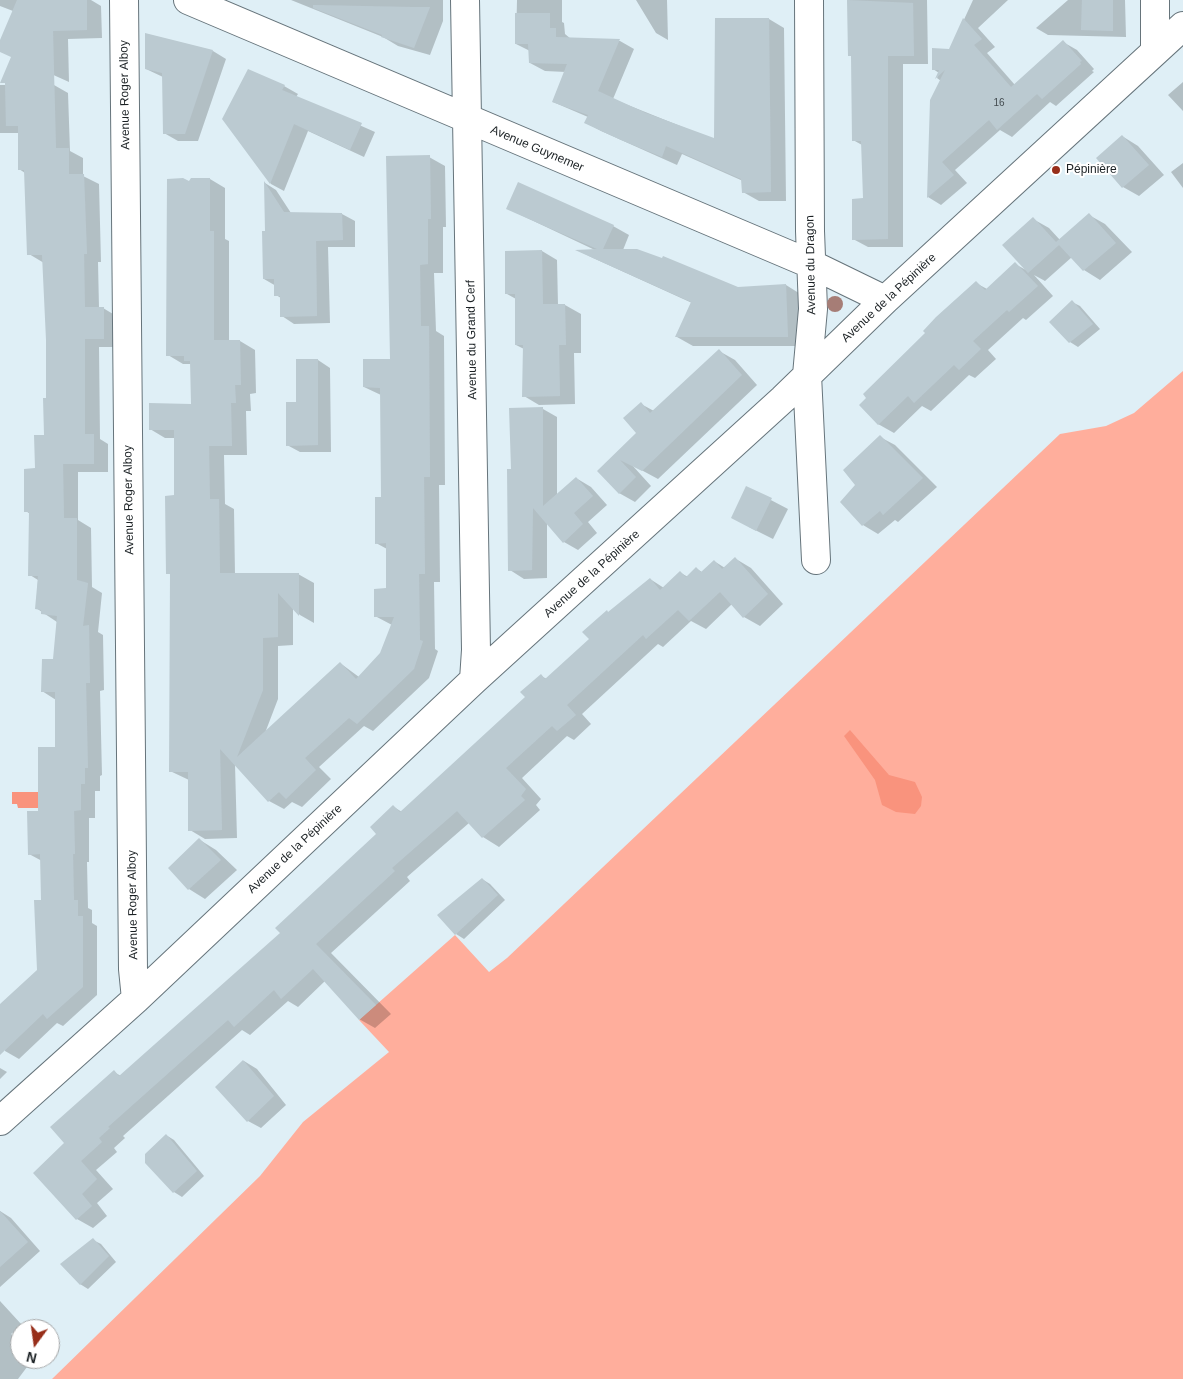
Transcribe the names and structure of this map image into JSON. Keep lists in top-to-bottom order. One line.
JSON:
{"streets":{"street":["Avenue Roger Alboy","Avenue Guynemer","Avenue du Dragon","Avenue de la Pépinière","Avenue du Grand Cerf"]},"crossings":[["Avenue Roger Alboy","Avenue de la Pépinière"],["Avenue Guynemer","Avenue du Dragon"],["Avenue Guynemer","Avenue de la Pépinière"],["Avenue Guynemer","Avenue du Grand Cerf"],["Avenue du Dragon","Avenue de la Pépinière"],["Avenue de la Pépinière","Avenue du Grand Cerf"]],"places":["Pépinière"],"house_numbers":["16"],"north":"bottom"}
